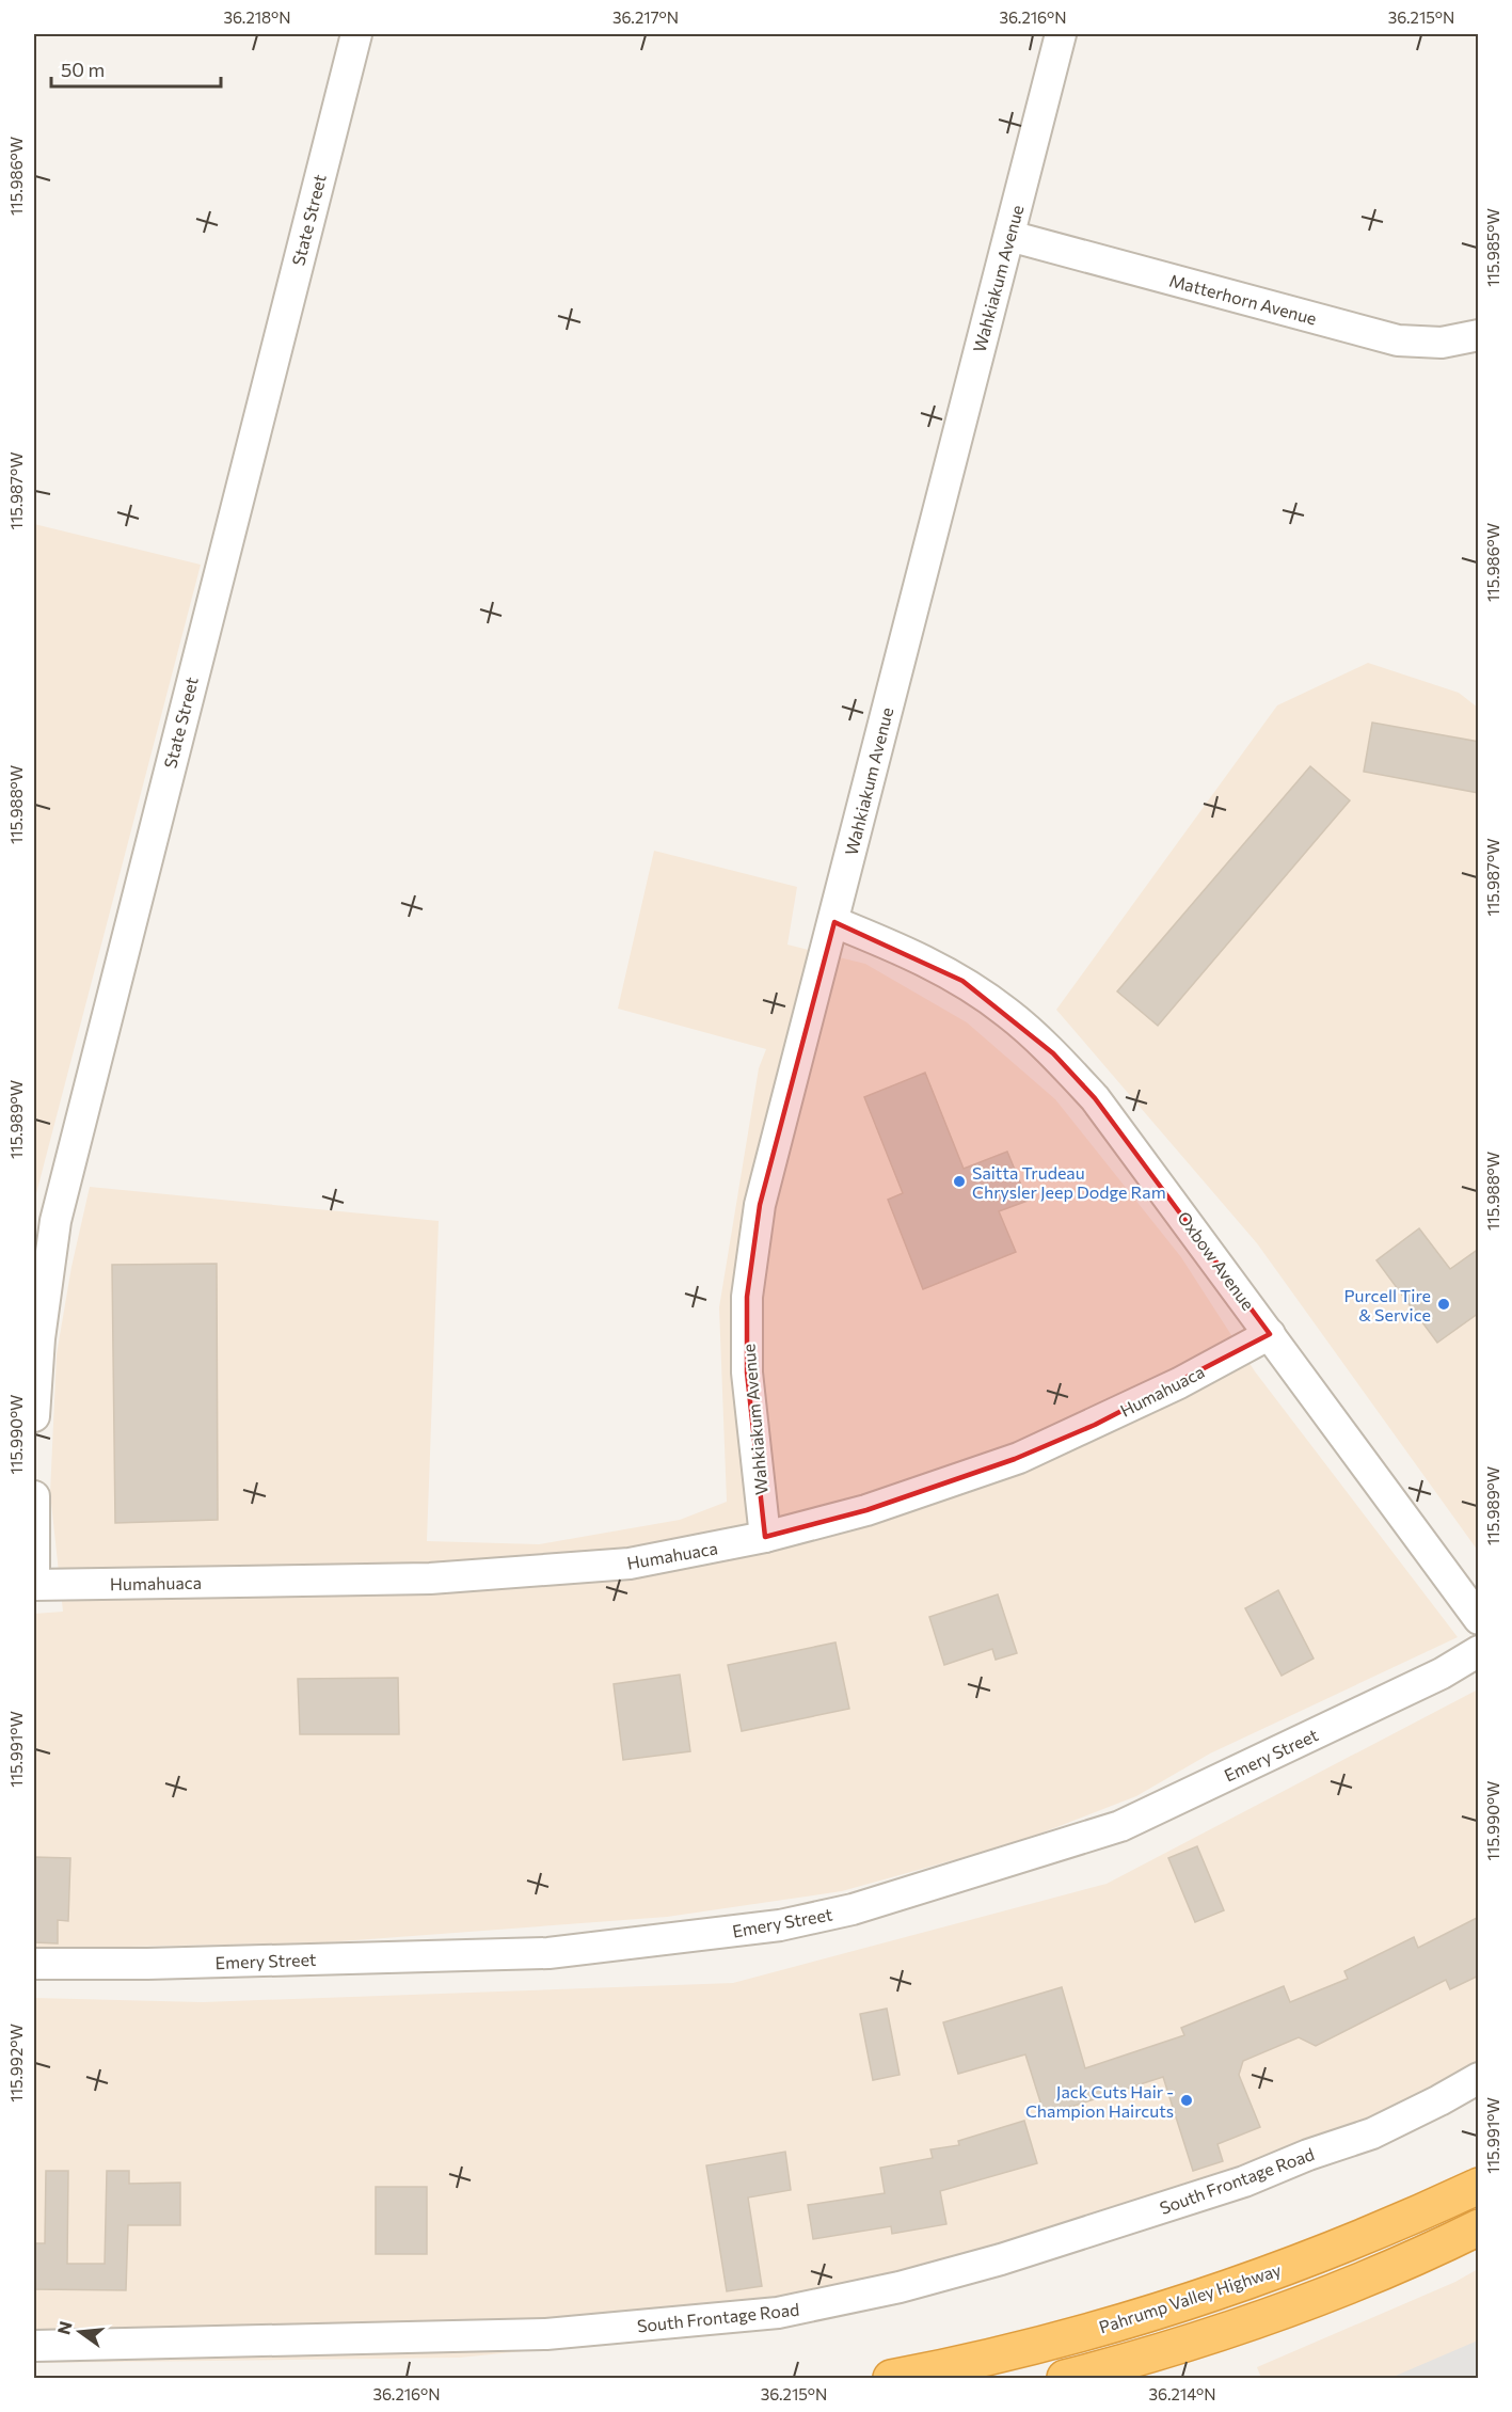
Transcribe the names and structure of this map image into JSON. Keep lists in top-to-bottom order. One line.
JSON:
{"streets":{"highway":["Pahrump Valley Highway"],"street":["State Street","Wahkiakum Avenue","Matterhorn Avenue","Oxbow Avenue","Humahuaca","Emery Street","South Frontage Road"]},"crossings":[["Wahkiakum Avenue","Matterhorn Avenue"],["Wahkiakum Avenue","Oxbow Avenue"],["Wahkiakum Avenue","Humahuaca"],["Oxbow Avenue","Humahuaca"]],"places":["Saitta Trudeau Chrysler Jeep Dodge Ram","Purcell Tire & Service","Jack Cuts Hair - Champion Haircuts"],"scale_bar":"50 m","north":"left","coordinates":["36.218°N","36.217°N","36.216°N","36.215°N","115.986°W","115.985°W","115.987°W","115.988°W","115.989°W","115.990°W","115.991°W","115.992°W","36.214°N"]}
